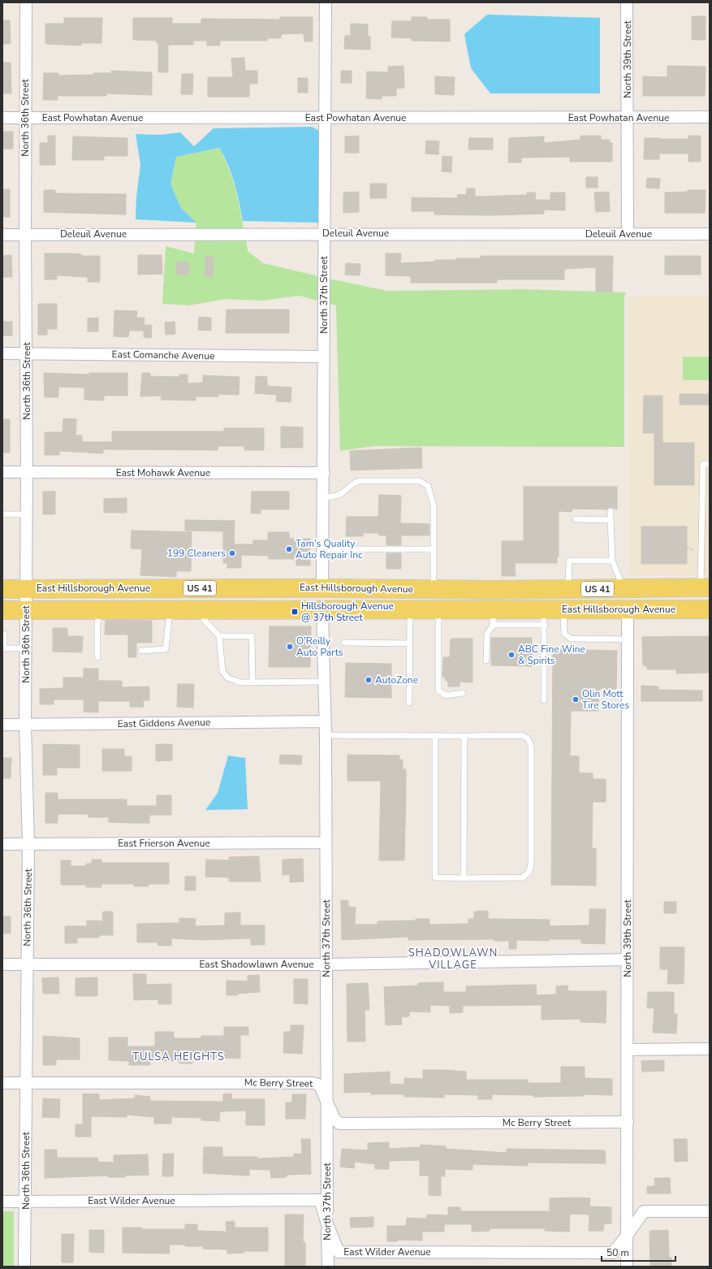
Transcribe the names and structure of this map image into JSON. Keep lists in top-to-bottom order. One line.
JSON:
{"streets":{"main road":["East Hillsborough Avenue","US 41"],"street":["North 39th Street","North 36th Street","East Powhatan Avenue","Deleuil Avenue","North 37th Street","East Comanche Avenue","East Mohawk Avenue","East Giddens Avenue","East Frierson Avenue","East Shadowlawn Avenue","Mc Berry Street","East Wilder Avenue"]},"crossings":[["North 39th Street","East Powhatan Avenue"],["North 39th Street","Deleuil Avenue"],["North 39th Street","East Hillsborough Avenue"],["North 39th Street","East Shadowlawn Avenue"],["North 39th Street","Mc Berry Street"],["North 39th Street","East Wilder Avenue"],["North 36th Street","East Powhatan Avenue"],["North 36th Street","Deleuil Avenue"],["North 36th Street","East Comanche Avenue"],["North 36th Street","East Mohawk Avenue"],["North 36th Street","East Hillsborough Avenue"],["North 36th Street","East Giddens Avenue"],["North 36th Street","East Frierson Avenue"],["North 36th Street","East Shadowlawn Avenue"],["North 36th Street","Mc Berry Street"],["North 36th Street","East Wilder Avenue"],["East Powhatan Avenue","North 37th Street"],["Deleuil Avenue","North 37th Street"],["North 37th Street","East Comanche Avenue"],["North 37th Street","East Mohawk Avenue"],["North 37th Street","East Hillsborough Avenue"],["North 37th Street","East Giddens Avenue"],["North 37th Street","East Frierson Avenue"],["North 37th Street","East Shadowlawn Avenue"],["North 37th Street","Mc Berry Street"],["North 37th Street","East Wilder Avenue"]],"districts":["SHADOWLAWN VILLAGE","TULSA HEIGHTS"],"places":{"other":["Tam's Quality Auto Repair Inc","199 Cleaners","O'Reilly Auto Parts","ABC Fine Wine & Spirits","AutoZone","Olin Mott Tire Stores"],"transit":["Hillsborough Avenue @ 37th Street"]},"scale_bar":"50 m"}
